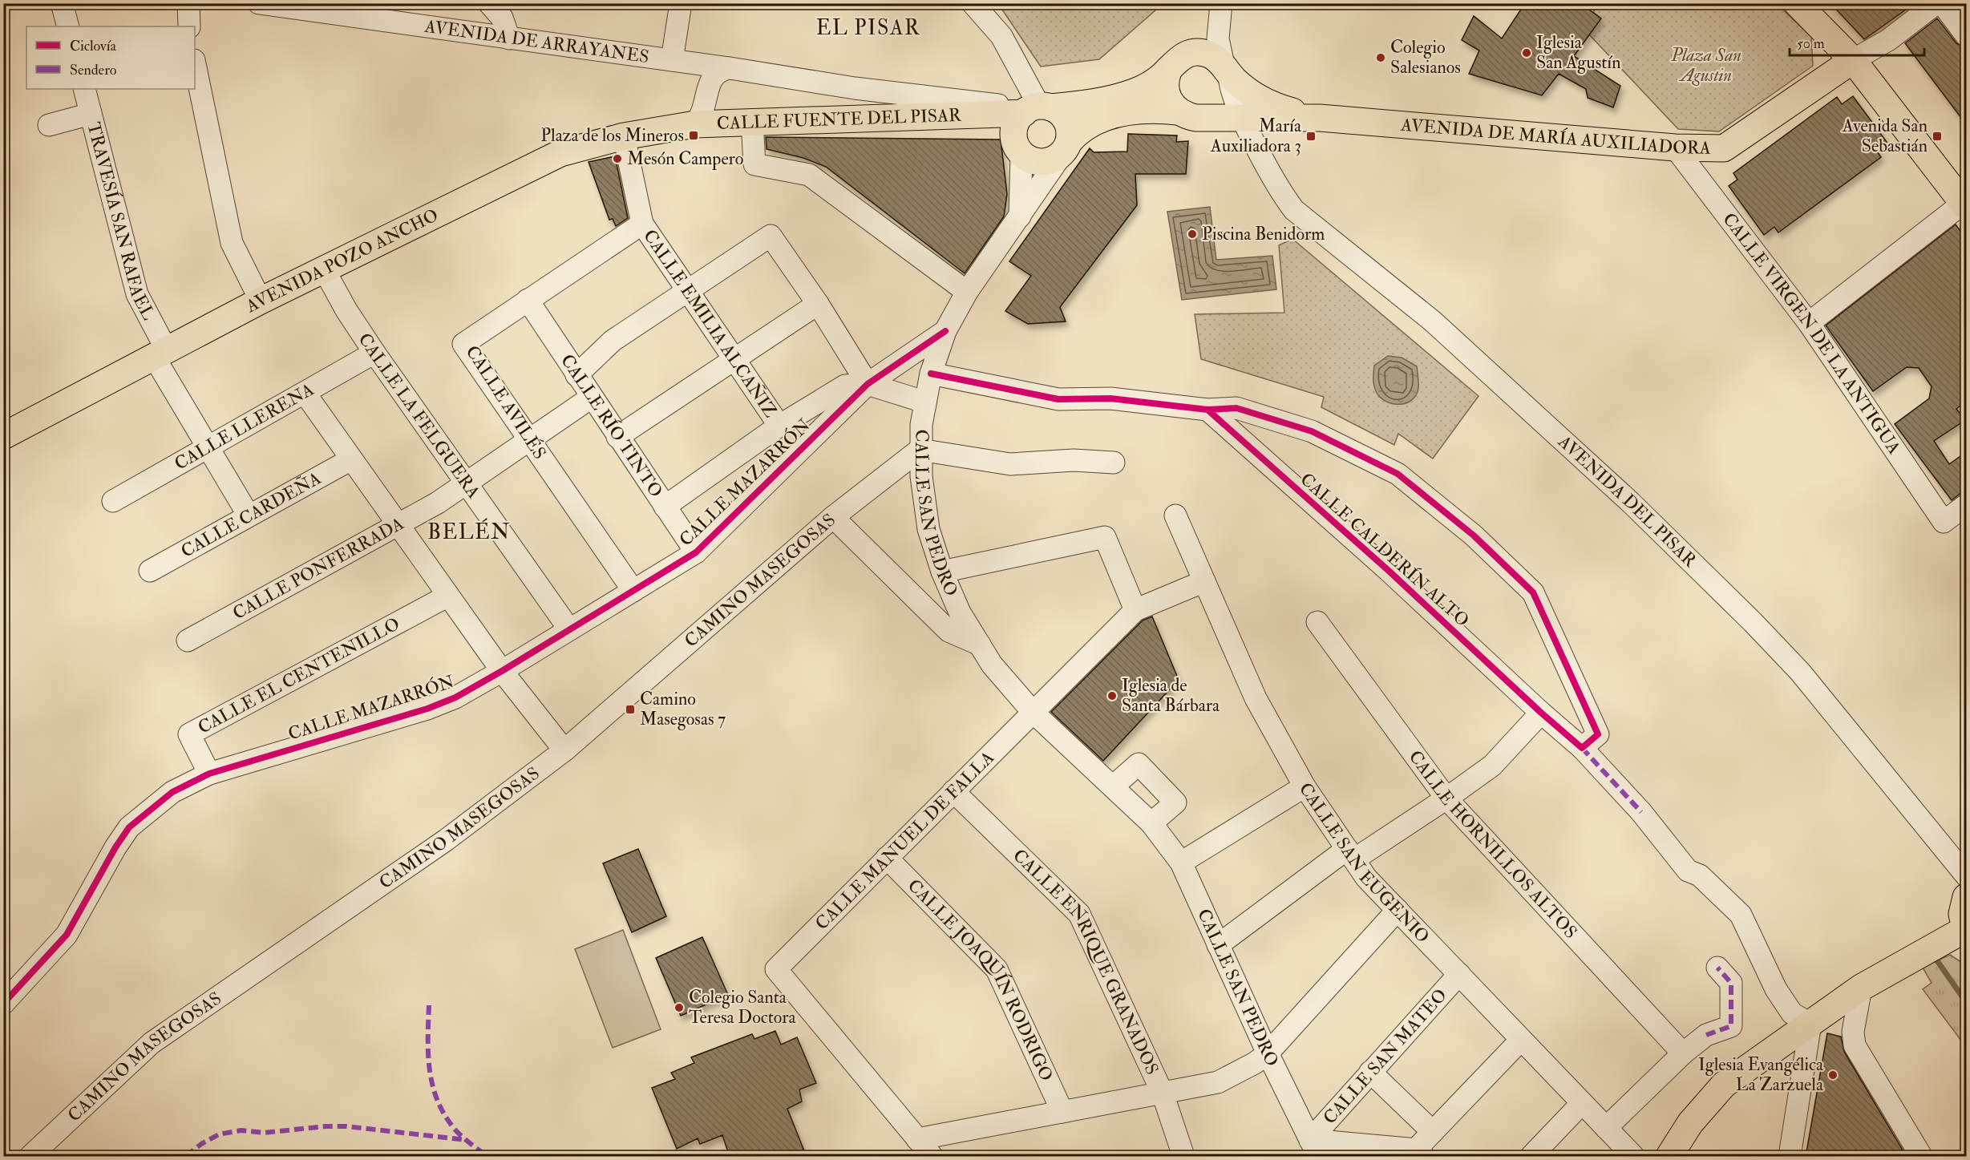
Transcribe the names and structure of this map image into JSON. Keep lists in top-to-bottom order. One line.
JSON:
{"streets":{"main road":["CALLE FUENTE DEL PISAR","AVENIDA DE MARÍA AUXILIADORA","AVENIDA POZO ANCHO"],"street":["AVENIDA DE ARRAYANES","TRAVESÍA SAN RAFAEL","CALLE EMILIA ALCAÑIZ","CALLE VIRGEN DE LA ANTIGUA","CALLE AVILÉS","CALLE LA FELGUERA","CALLE RÍO TINTO","CALLE LLERENA","CALLE MAZARRÓN","AVENIDA DEL PISAR","CALLE SAN PEDRO","CALLE CARDEÑA","CALLE CALDERÍN ALTO","CALLE PONFERRADA","CAMINO MASEGOSAS","CALLE EL CENTENILLO","CALLE MANUEL DE FALLA","CALLE HORNILLOS ALTOS","CALLE SAN EUGENIO","CALLE ENRIQUE GRANADOS","CALLE JOAQUÍN RODRIGO","CALLE SAN MATEO"]},"crossings":[["CALLE FUENTE DEL PISAR","AVENIDA DE MARÍA AUXILIADORA"],["CALLE FUENTE DEL PISAR","AVENIDA POZO ANCHO"],["CALLE FUENTE DEL PISAR","CALLE SAN PEDRO"],["AVENIDA DE MARÍA AUXILIADORA","CALLE VIRGEN DE LA ANTIGUA"],["AVENIDA DE MARÍA AUXILIADORA","AVENIDA DEL PISAR"],["AVENIDA DE MARÍA AUXILIADORA","CALLE SAN PEDRO"],["TRAVESÍA SAN RAFAEL","AVENIDA POZO ANCHO"],["TRAVESÍA SAN RAFAEL","CALLE LLERENA"],["TRAVESÍA SAN RAFAEL","CALLE CARDEÑA"],["AVENIDA POZO ANCHO","CALLE EMILIA ALCAÑIZ"],["AVENIDA POZO ANCHO","CALLE LA FELGUERA"],["CALLE EMILIA ALCAÑIZ","CALLE AVILÉS"],["CALLE EMILIA ALCAÑIZ","CALLE MAZARRÓN"],["CALLE AVILÉS","CALLE RÍO TINTO"],["CALLE AVILÉS","CALLE MAZARRÓN"],["CALLE AVILÉS","CALLE PONFERRADA"],["CALLE LA FELGUERA","CALLE LLERENA"],["CALLE LA FELGUERA","CALLE MAZARRÓN"],["CALLE LA FELGUERA","CALLE PONFERRADA"],["CALLE RÍO TINTO","CALLE MAZARRÓN"],["CALLE RÍO TINTO","CALLE PONFERRADA"],["CALLE MAZARRÓN","CALLE EL CENTENILLO"],["CALLE SAN PEDRO","CAMINO MASEGOSAS"],["CALLE SAN PEDRO","CALLE MANUEL DE FALLA"],["CALLE SAN PEDRO","CALLE SAN MATEO"],["CALLE MANUEL DE FALLA","CALLE ENRIQUE GRANADOS"],["CALLE MANUEL DE FALLA","CALLE JOAQUÍN RODRIGO"],["CALLE SAN EUGENIO","CALLE SAN MATEO"]],"districts":["EL PISAR","BELÉN"],"parks":["Plaza San Agustin"],"places":{"other":["Iglesia San Agustín","Colegio Salesianos","Mesón Campero","Piscina Benidorm","Iglesia de Santa Bárbara","Colegio Santa Teresa Doctora","Iglesia Evangélica La Zarzuela"],"transit":["Plaza de los Mineros","María Auxiliadora 3","Avenida San Sebastián","Camino Masegosas 7"]},"legend":["Ciclovía","Sendero"],"scale_bar":"50 m"}
